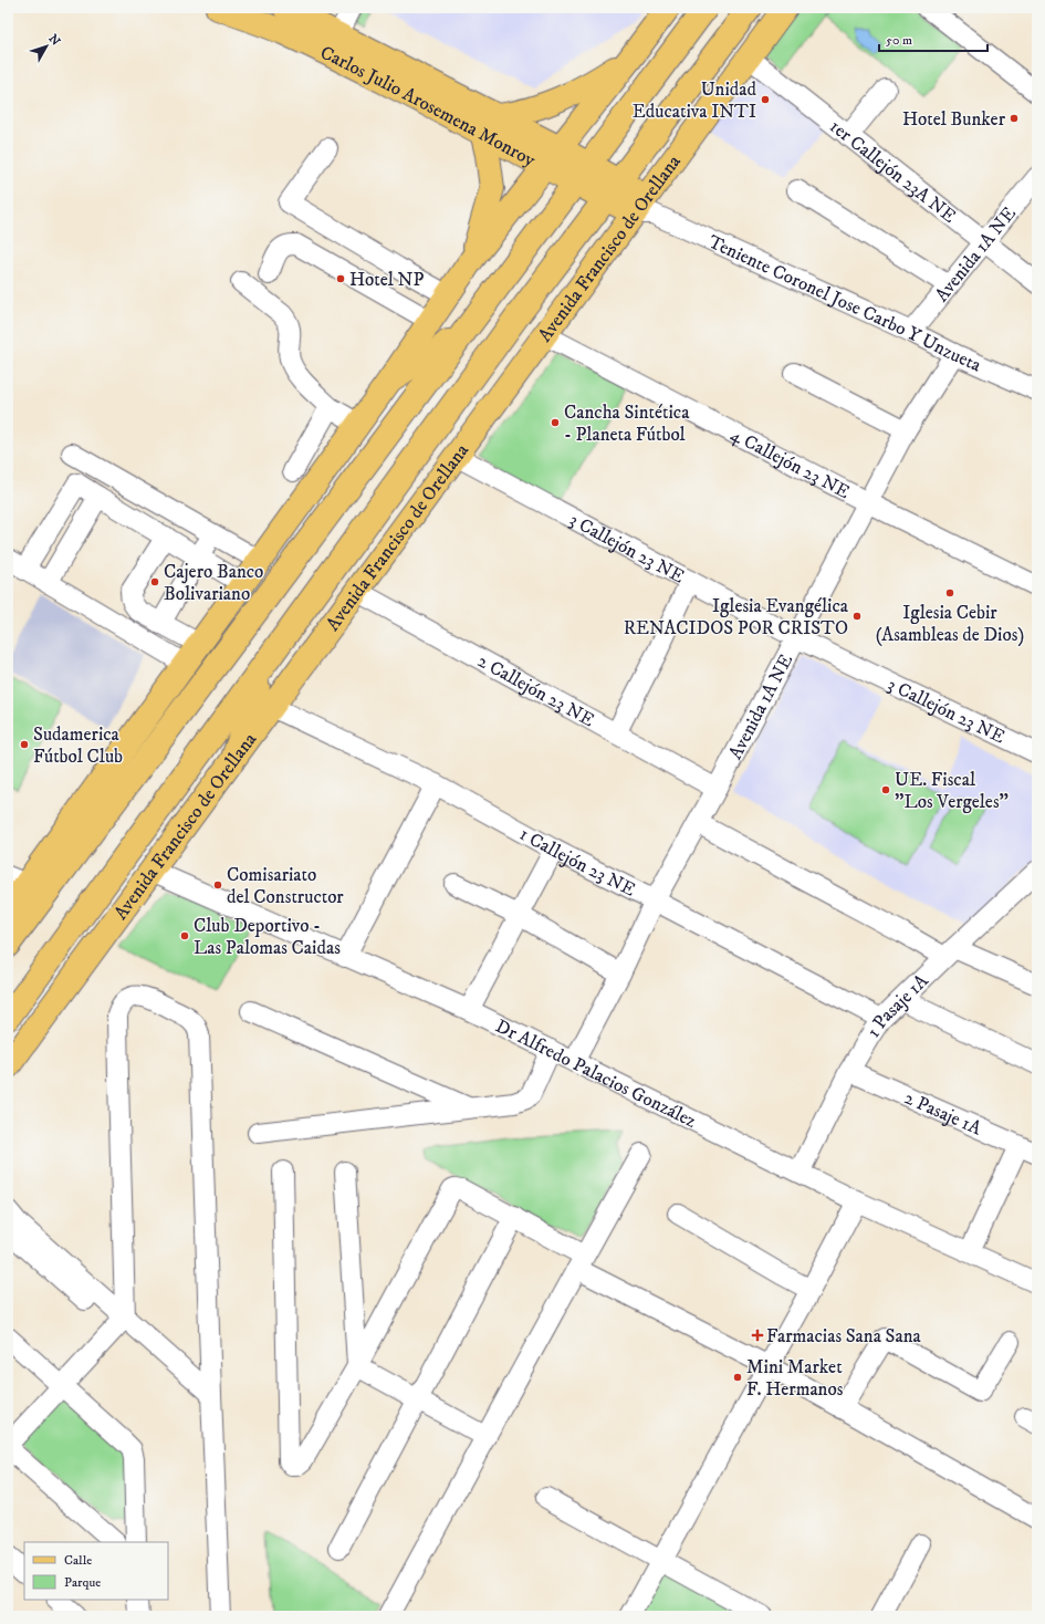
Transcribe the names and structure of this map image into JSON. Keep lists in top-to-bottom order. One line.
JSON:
{"streets":{"main road":["Carlos Julio Arosemena Monroy","Avenida Francisco de Orellana"],"street":["1er Callejón 23A NE","Avenida 1A NE","Teniente Coronel Jose Carbo Y Unzueta","4 Callejón 23 NE","3 Callejón 23 NE","2 Callejón 23 NE","1 Callejón 23 NE","1 Pasaje 1A","Dr Alfredo Palacios González","2 Pasaje 1A"]},"crossings":[["Carlos Julio Arosemena Monroy","Avenida Francisco de Orellana"],["Carlos Julio Arosemena Monroy","Teniente Coronel Jose Carbo Y Unzueta"],["1er Callejón 23A NE","Avenida Francisco de Orellana"],["1er Callejón 23A NE","Avenida 1A NE"],["Avenida Francisco de Orellana","Teniente Coronel Jose Carbo Y Unzueta"],["Avenida Francisco de Orellana","4 Callejón 23 NE"],["Avenida Francisco de Orellana","3 Callejón 23 NE"],["Avenida Francisco de Orellana","2 Callejón 23 NE"],["Avenida Francisco de Orellana","1 Callejón 23 NE"],["Avenida Francisco de Orellana","Dr Alfredo Palacios González"],["Avenida 1A NE","Teniente Coronel Jose Carbo Y Unzueta"],["Avenida 1A NE","4 Callejón 23 NE"],["Avenida 1A NE","3 Callejón 23 NE"],["Avenida 1A NE","2 Callejón 23 NE"],["Avenida 1A NE","1 Callejón 23 NE"],["Avenida 1A NE","Dr Alfredo Palacios González"],["1 Callejón 23 NE","1 Pasaje 1A"],["1 Pasaje 1A","Dr Alfredo Palacios González"],["1 Pasaje 1A","2 Pasaje 1A"]],"places":{"other":["Unidad Educativa INTI","Hotel Bunker","Hotel NP","Cancha Sintética - Planeta Fútbol","Cajero Banco Bolivariano","Iglesia Cebir (Asambleas de Dios)","Iglesia Evangélica RENACIDOS POR CRISTO","Sudamerica Fútbol Club","UE. Fiscal \"Los Vergeles\"","Comisariato del Constructor","Club Deportivo - Las Palomas Caidas","Mini Market F. Hermanos"],"health":["Farmacias Sana Sana"]},"legend":["Calle","Parque"],"scale_bar":"50 m","north":"top right"}
